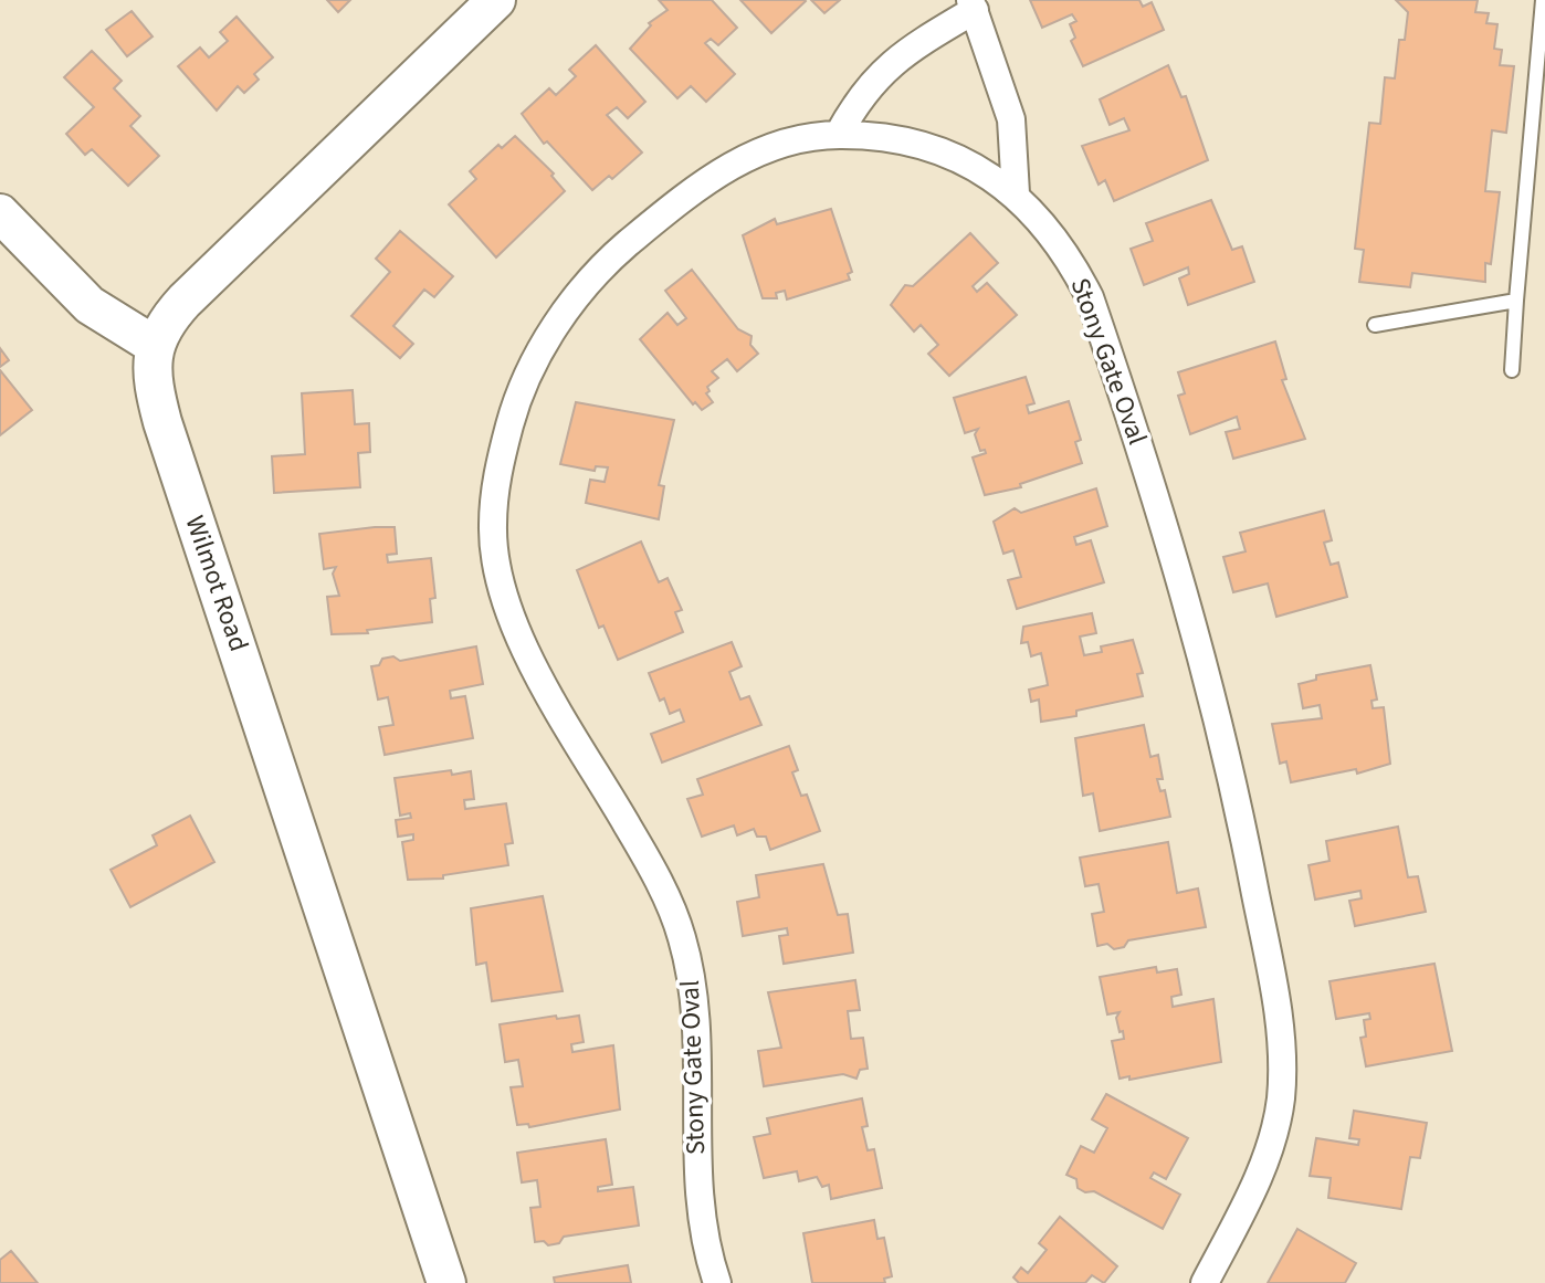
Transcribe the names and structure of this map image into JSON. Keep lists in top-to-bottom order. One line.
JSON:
{"streets":{"street":["Stony Gate Oval","Wilmot Road"]}}
